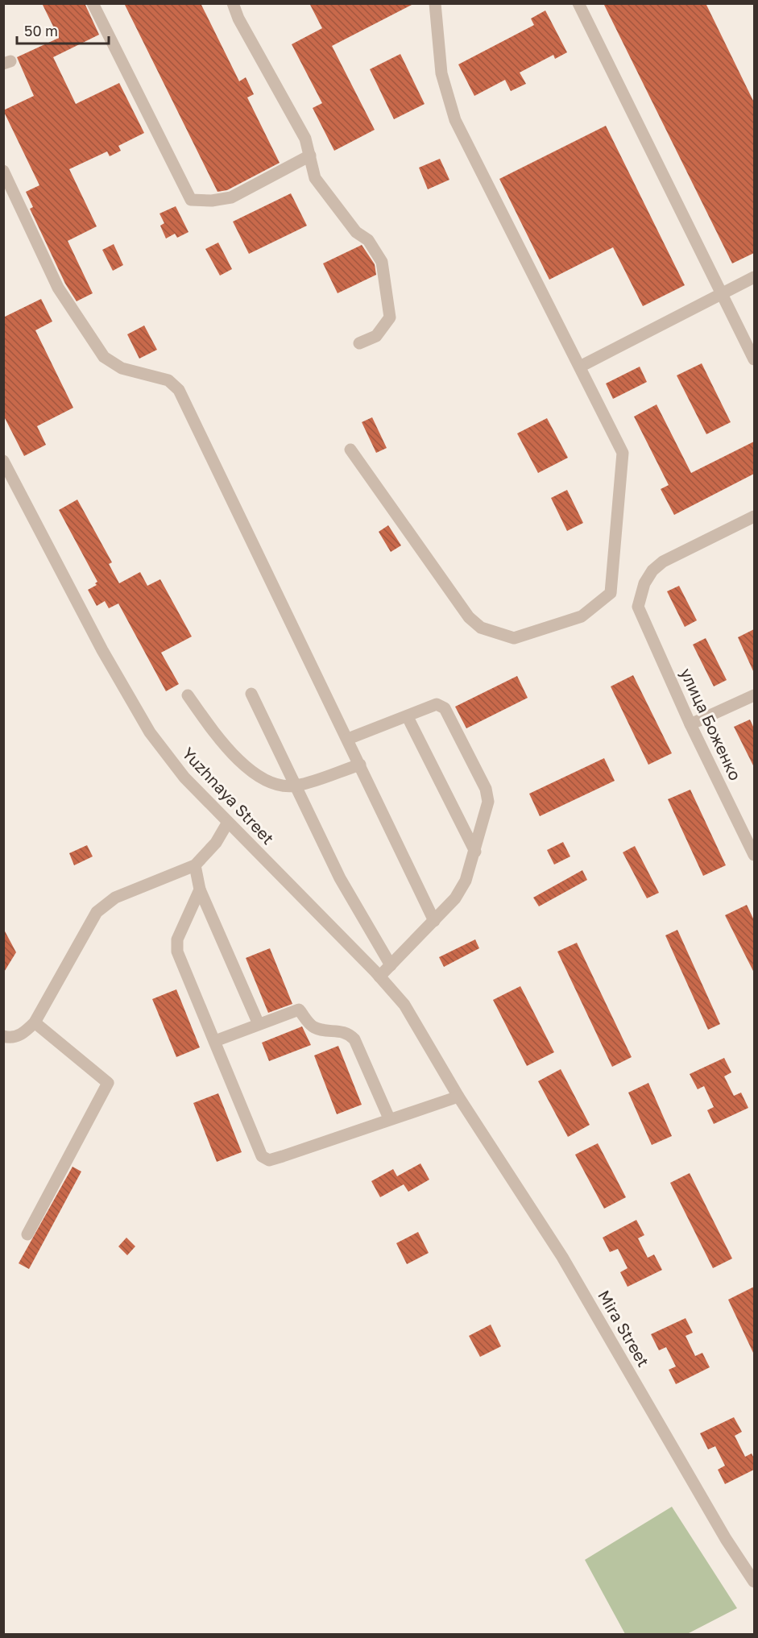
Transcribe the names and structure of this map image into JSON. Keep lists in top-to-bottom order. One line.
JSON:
{"streets":{"street":["улица Боженко","Yuzhnaya Street","Mira Street"]},"crossings":[["Yuzhnaya Street","Mira Street"]],"scale_bar":"50 m"}
